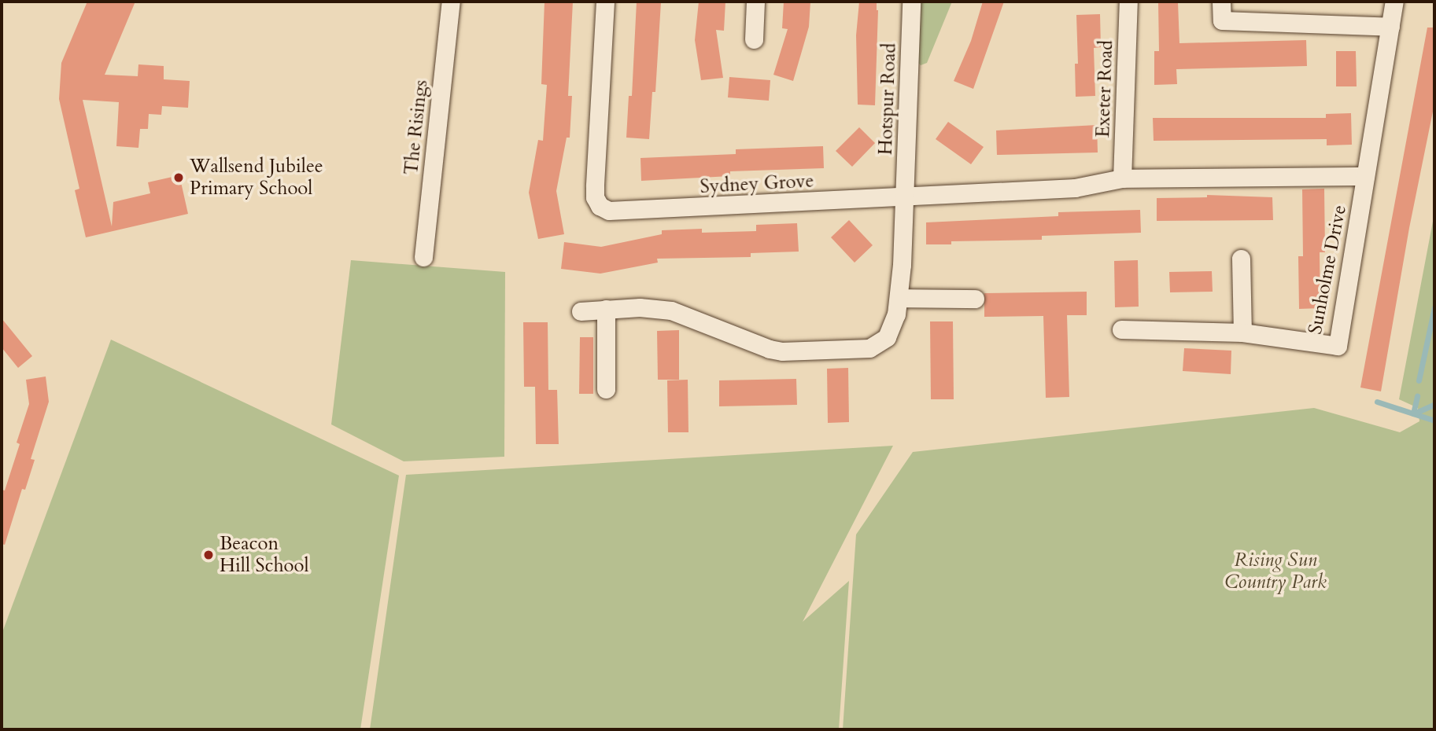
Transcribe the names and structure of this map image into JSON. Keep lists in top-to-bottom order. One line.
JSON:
{"streets":{"street":["Exeter Road","Hotspur Road","The Risings","Sydney Grove","Sunholme Drive"]},"crossings":[["Exeter Road","Sydney Grove"],["Exeter Road","Sunholme Drive"],["Hotspur Road","Sydney Grove"],["Sydney Grove","Sunholme Drive"]],"parks":["Rising Sun Country Park"],"places":["Wallsend Jubilee Primary School","Beacon Hill School"]}
